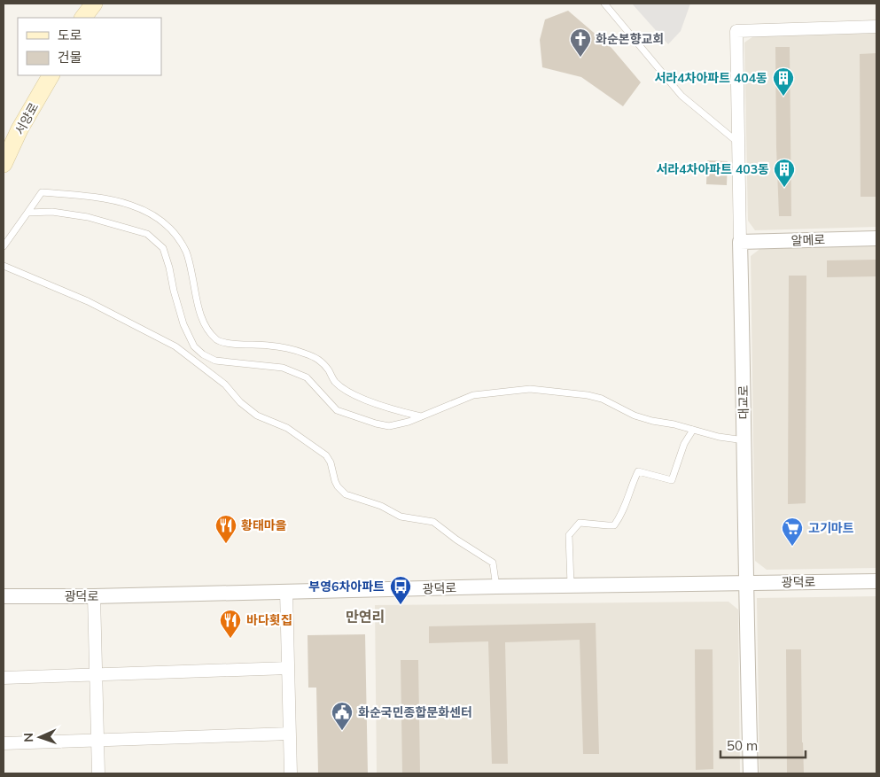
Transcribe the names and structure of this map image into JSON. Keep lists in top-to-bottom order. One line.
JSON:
{"streets":{"main road":["서양로"],"street":["알메로","대교로","광덕로"]},"crossings":[["알메로","대교로"],["대교로","광덕로"]],"districts":["만연리"],"places":{"church":["화순본향교회"],"building":["서라4차아파트 404동","서라4차아파트 403동"],"restaurant":["황태마을","바다횟집"],"supermarket":["고기마트"],"bus stop":["부영6차아파트"],"public building":["화순국민종합문화센터"]},"legend":["도로","건물"],"scale_bar":"50 m","north":"left"}
